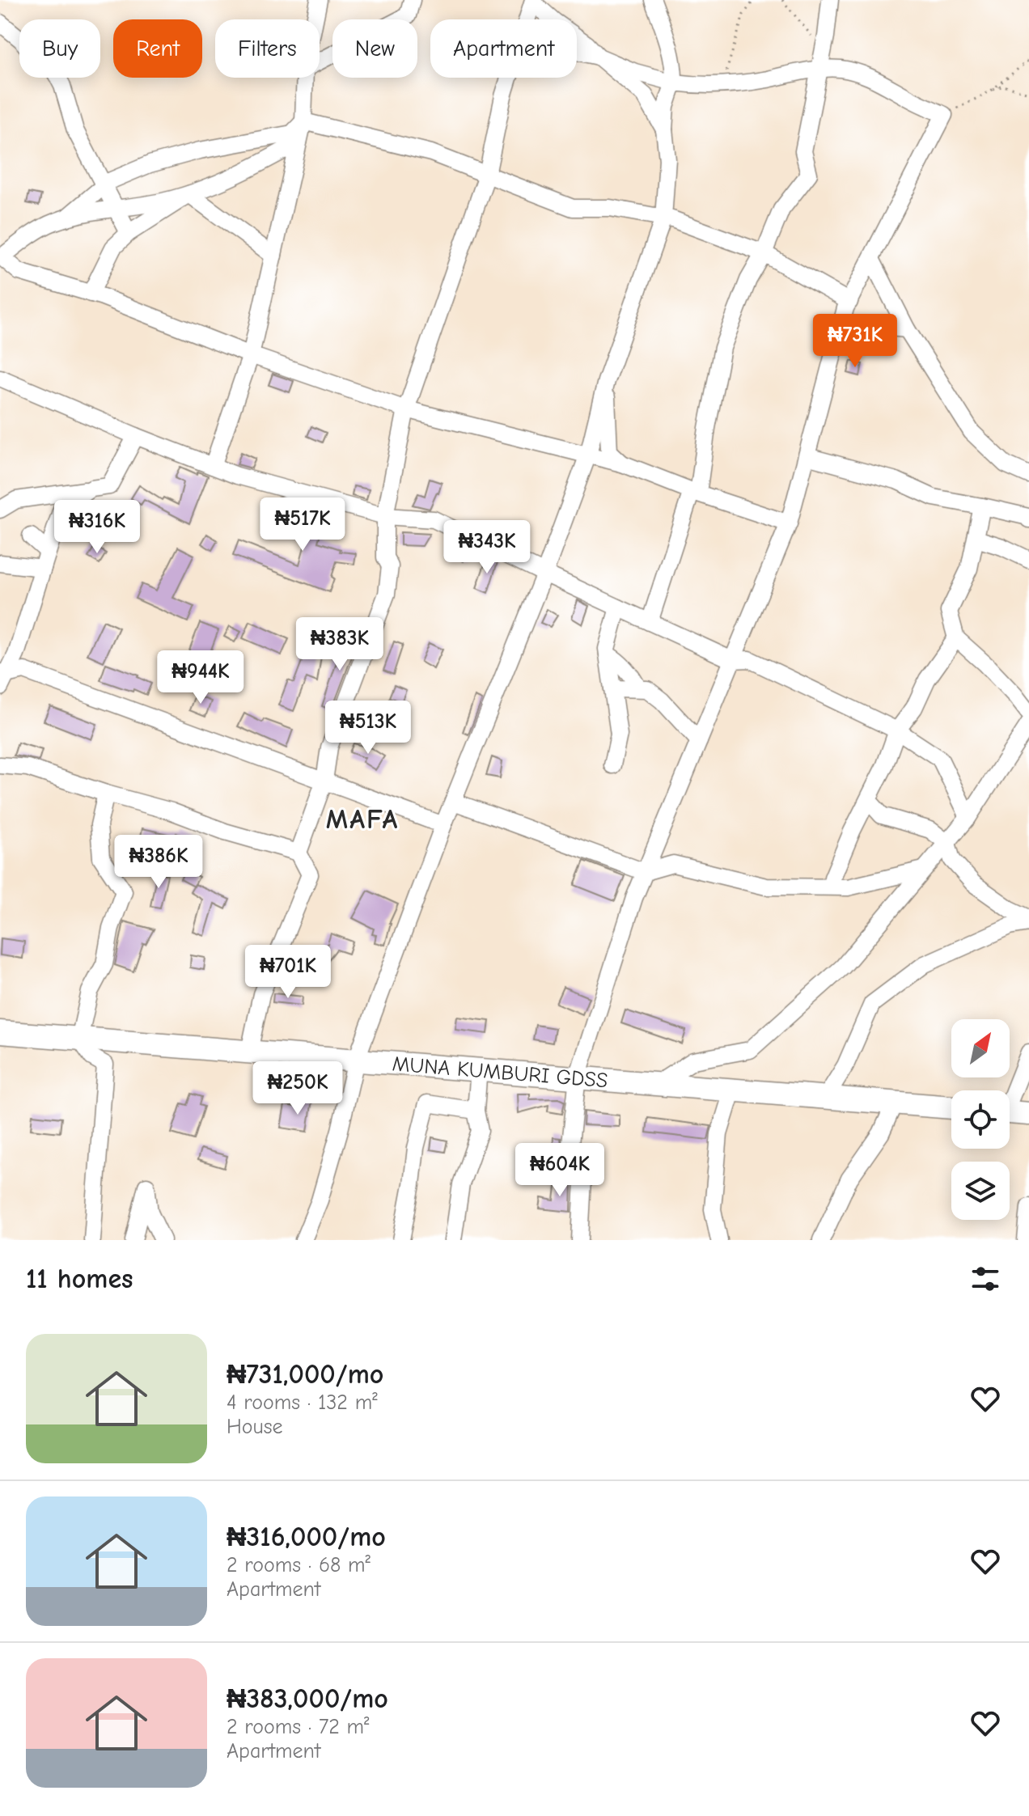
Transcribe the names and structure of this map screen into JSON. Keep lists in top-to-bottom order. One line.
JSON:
{"streets":{"highway":["MUNA KUMBURI GDSS"]},"districts":["MAFA"],"north":"top right","page":{"chip":["Buy","Rent","Filters","New","Apartment"],"price":["₦731K","₦517K","₦316K","₦343K","₦383K","₦944K","₦513K","₦386K","₦701K","₦250K","₦604K"],"heading":"11 homes","list":[{"name":"₦731,000/mo","note":"4 rooms · 132 m² · House"},{"name":"₦316,000/mo","note":"2 rooms · 68 m² · Apartment"},{"name":"₦383,000/mo","note":"2 rooms · 72 m² · Apartment"}]}}
